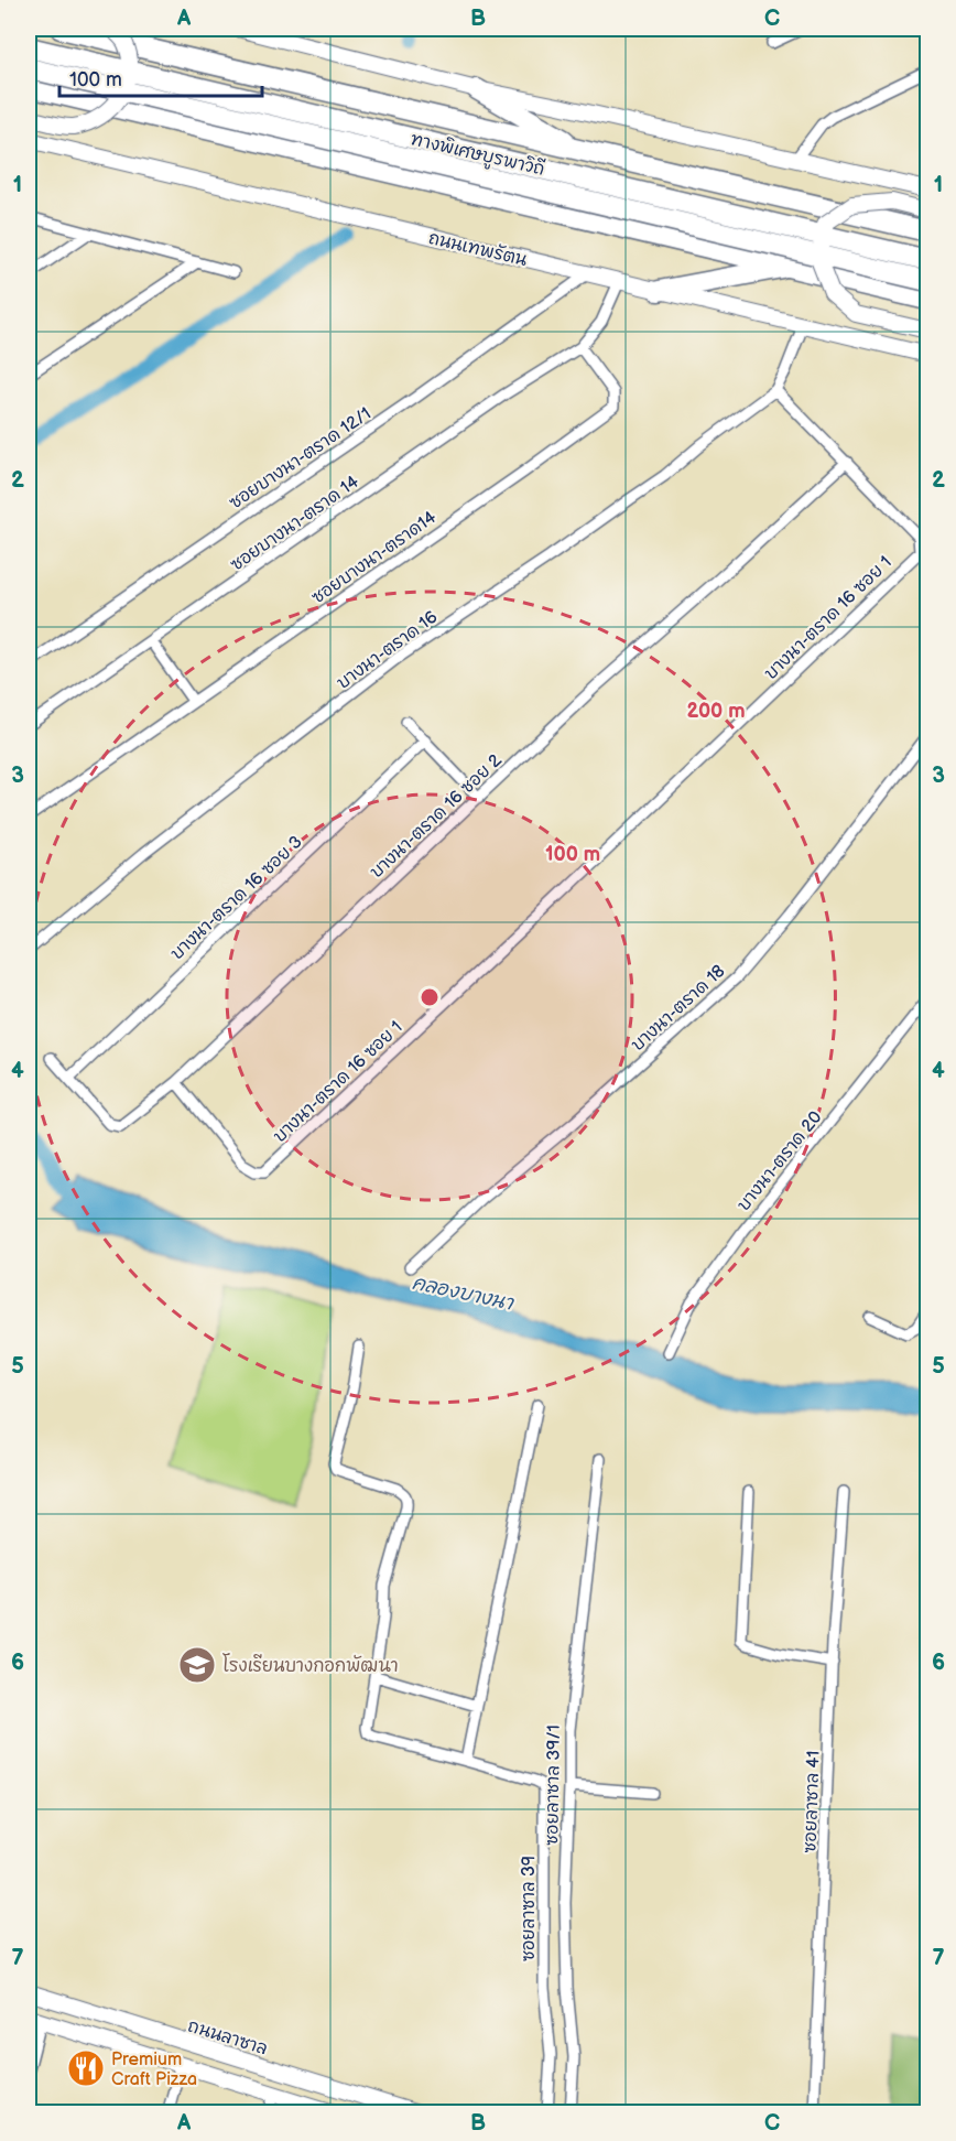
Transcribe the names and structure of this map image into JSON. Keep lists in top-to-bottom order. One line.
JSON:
{"streets":{"highway":["ทางพิเศษบูรพาวิถี"],"main road":["ถนนเทพรัตน","ถนนลาซาล"],"street":["ซอยบางนา-ตราด 12/1","ซอยบางนา-ตราด 14","ซอยบางนา-ตราด14","บางนา-ตราด 16 ซอย 1","บางนา-ตราด 16","บางนา-ตราด 16 ซอย 2","บางนา-ตราด 16 ซอย 3","บางนา-ตราด 18","บางนา-ตราด 20","ซอยลาซาล 39/1","ซอยลาซาล 41","ซอยลาซาล 39"]},"crossings":[["ถนนเทพรัตน","ซอยบางนา-ตราด 12/1"],["ซอยบางนา-ตราด 14","ซอยบางนา-ตราด14"],["บางนา-ตราด 16 ซอย 1","บางนา-ตราด 16"],["บางนา-ตราด 16 ซอย 1","บางนา-ตราด 16 ซอย 2"],["บางนา-ตราด 16 ซอย 2","บางนา-ตราด 16 ซอย 3"]],"water":["คลองบางนา"],"places":{"school or university":["โรงเรียนบางกอกพัฒนา"],"restaurant":["Premium Craft Pizza"]},"scale_bar":"100 m","grid":{"columns":["A","B","C"],"rows":["1","2","3","4","5","6","7"]},"rings":["200 m","100 m"]}
